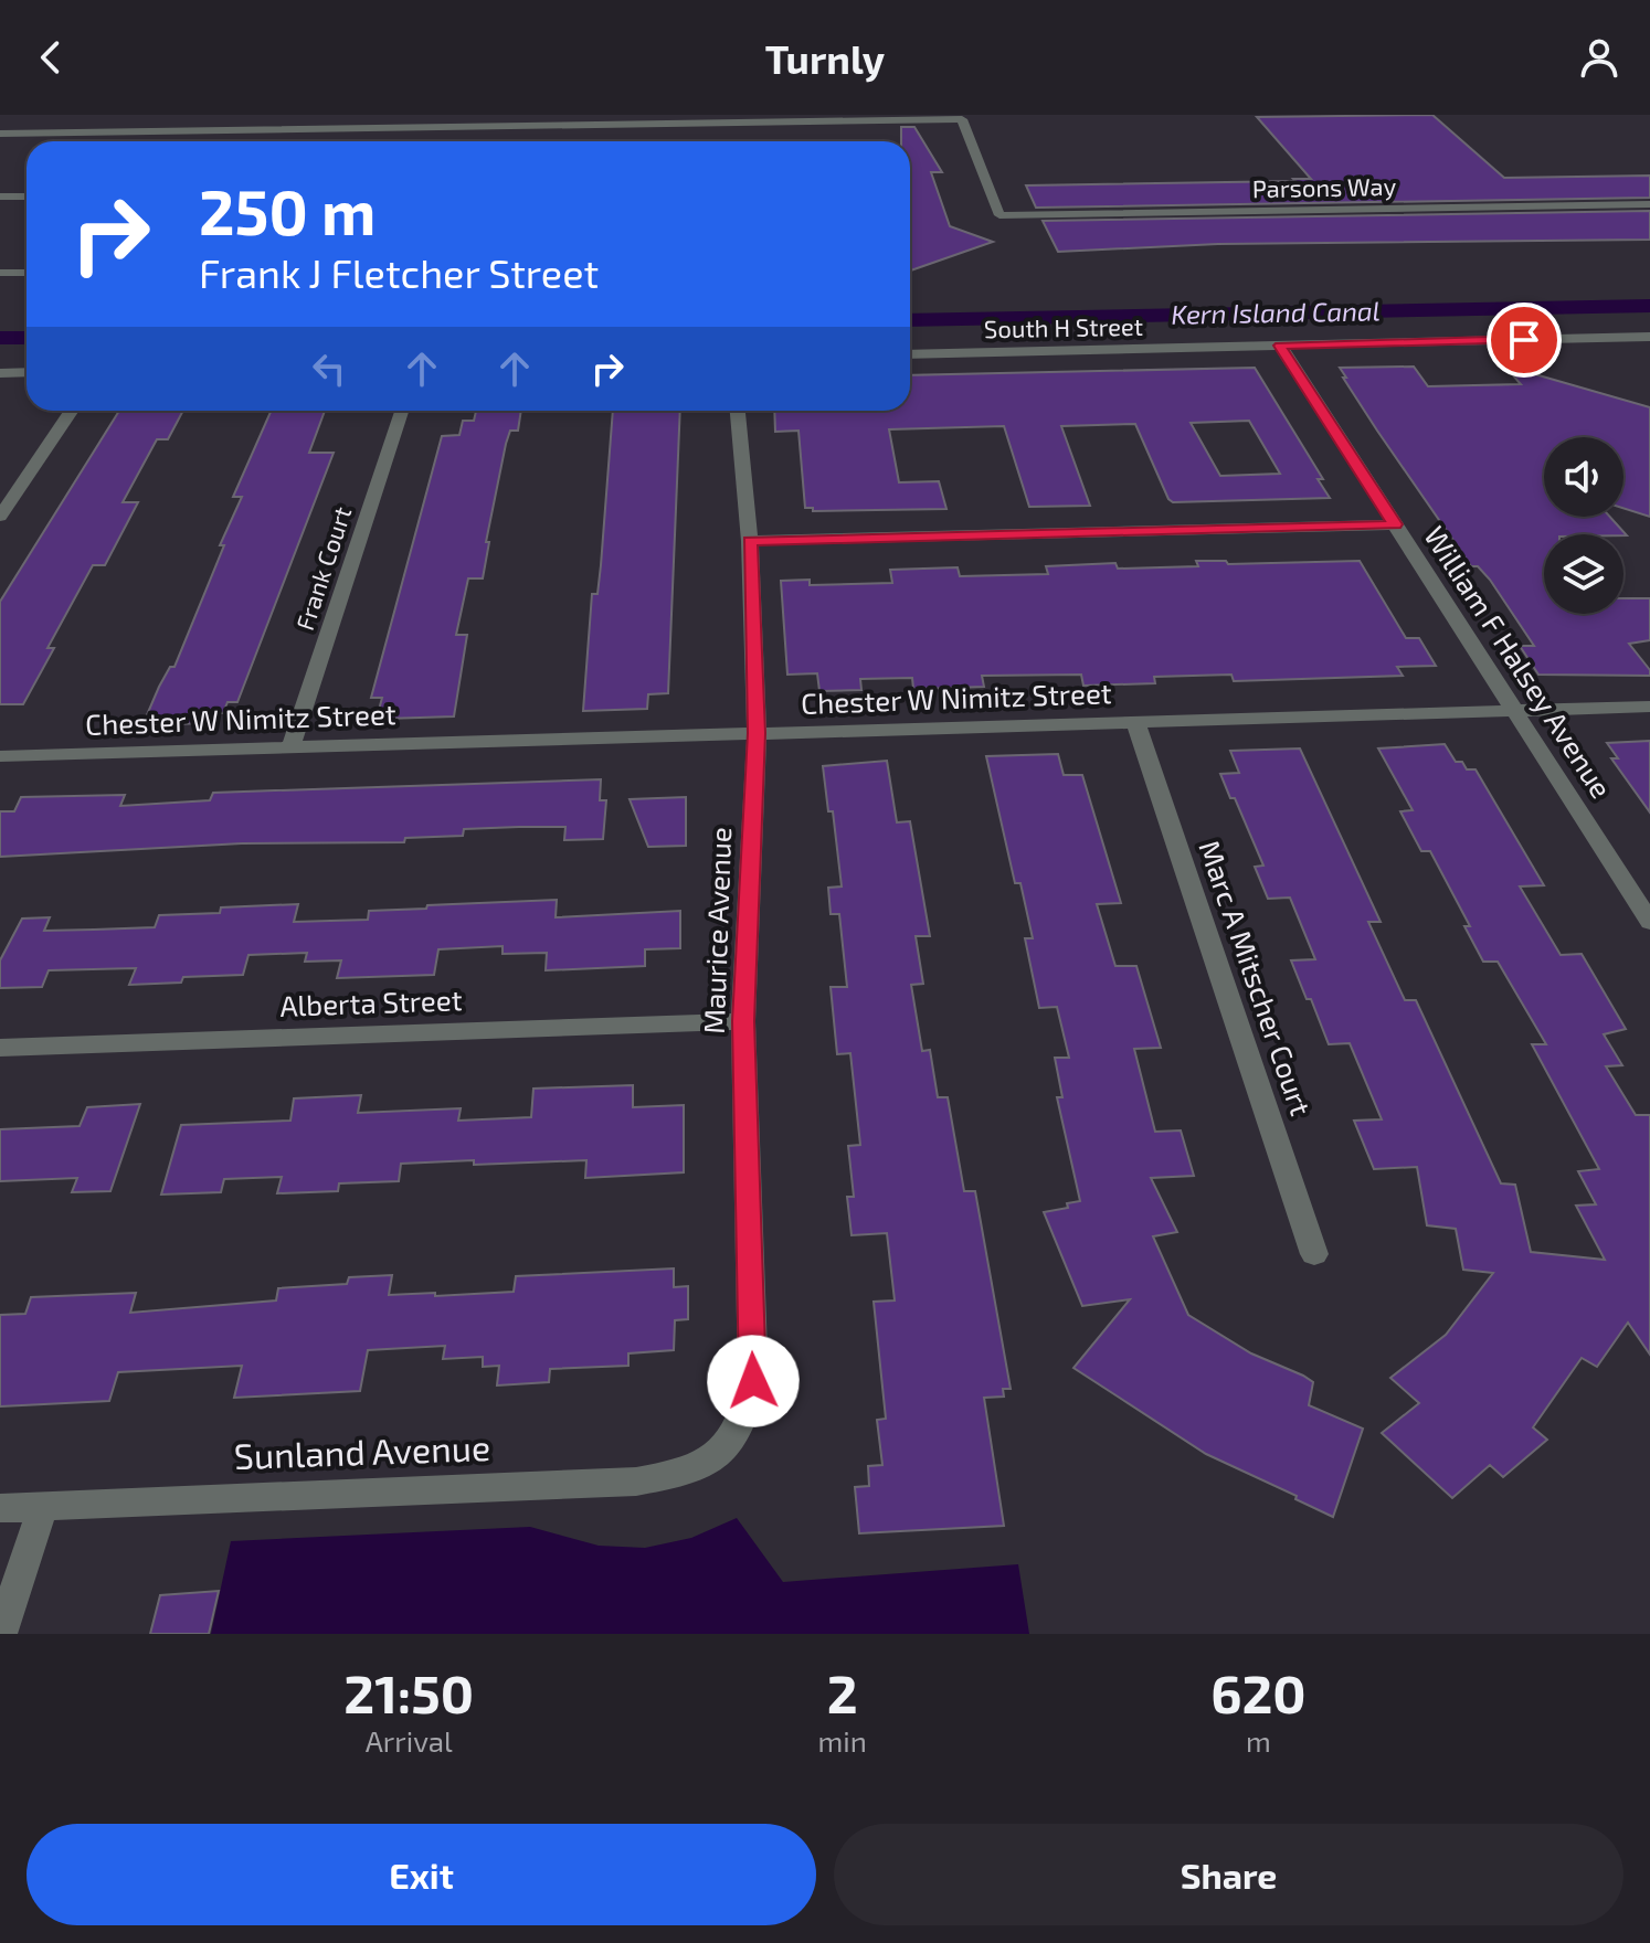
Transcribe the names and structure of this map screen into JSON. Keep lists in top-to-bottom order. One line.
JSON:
{"streets":{"street":["Parsons Way","South H Street","Frank Court","William F Halsey Avenue","Chester W Nimitz Street","Maurice Avenue","Marc A Mitscher Court","Alberta Street","Sunland Avenue"]},"crossings":[["South H Street","William F Halsey Avenue"],["Frank Court","Chester W Nimitz Street"],["William F Halsey Avenue","Chester W Nimitz Street"],["Chester W Nimitz Street","Maurice Avenue"],["Chester W Nimitz Street","Marc A Mitscher Court"],["Maurice Avenue","Alberta Street"],["Maurice Avenue","Sunland Avenue"]],"water":["Kern Island Canal"],"page":{"header":"Turnly","turn":["250 m","Frank J Fletcher Street"],"eta":["21:50","Arrival","2","min","620","m"],"buttons":["Exit","Share"]}}
